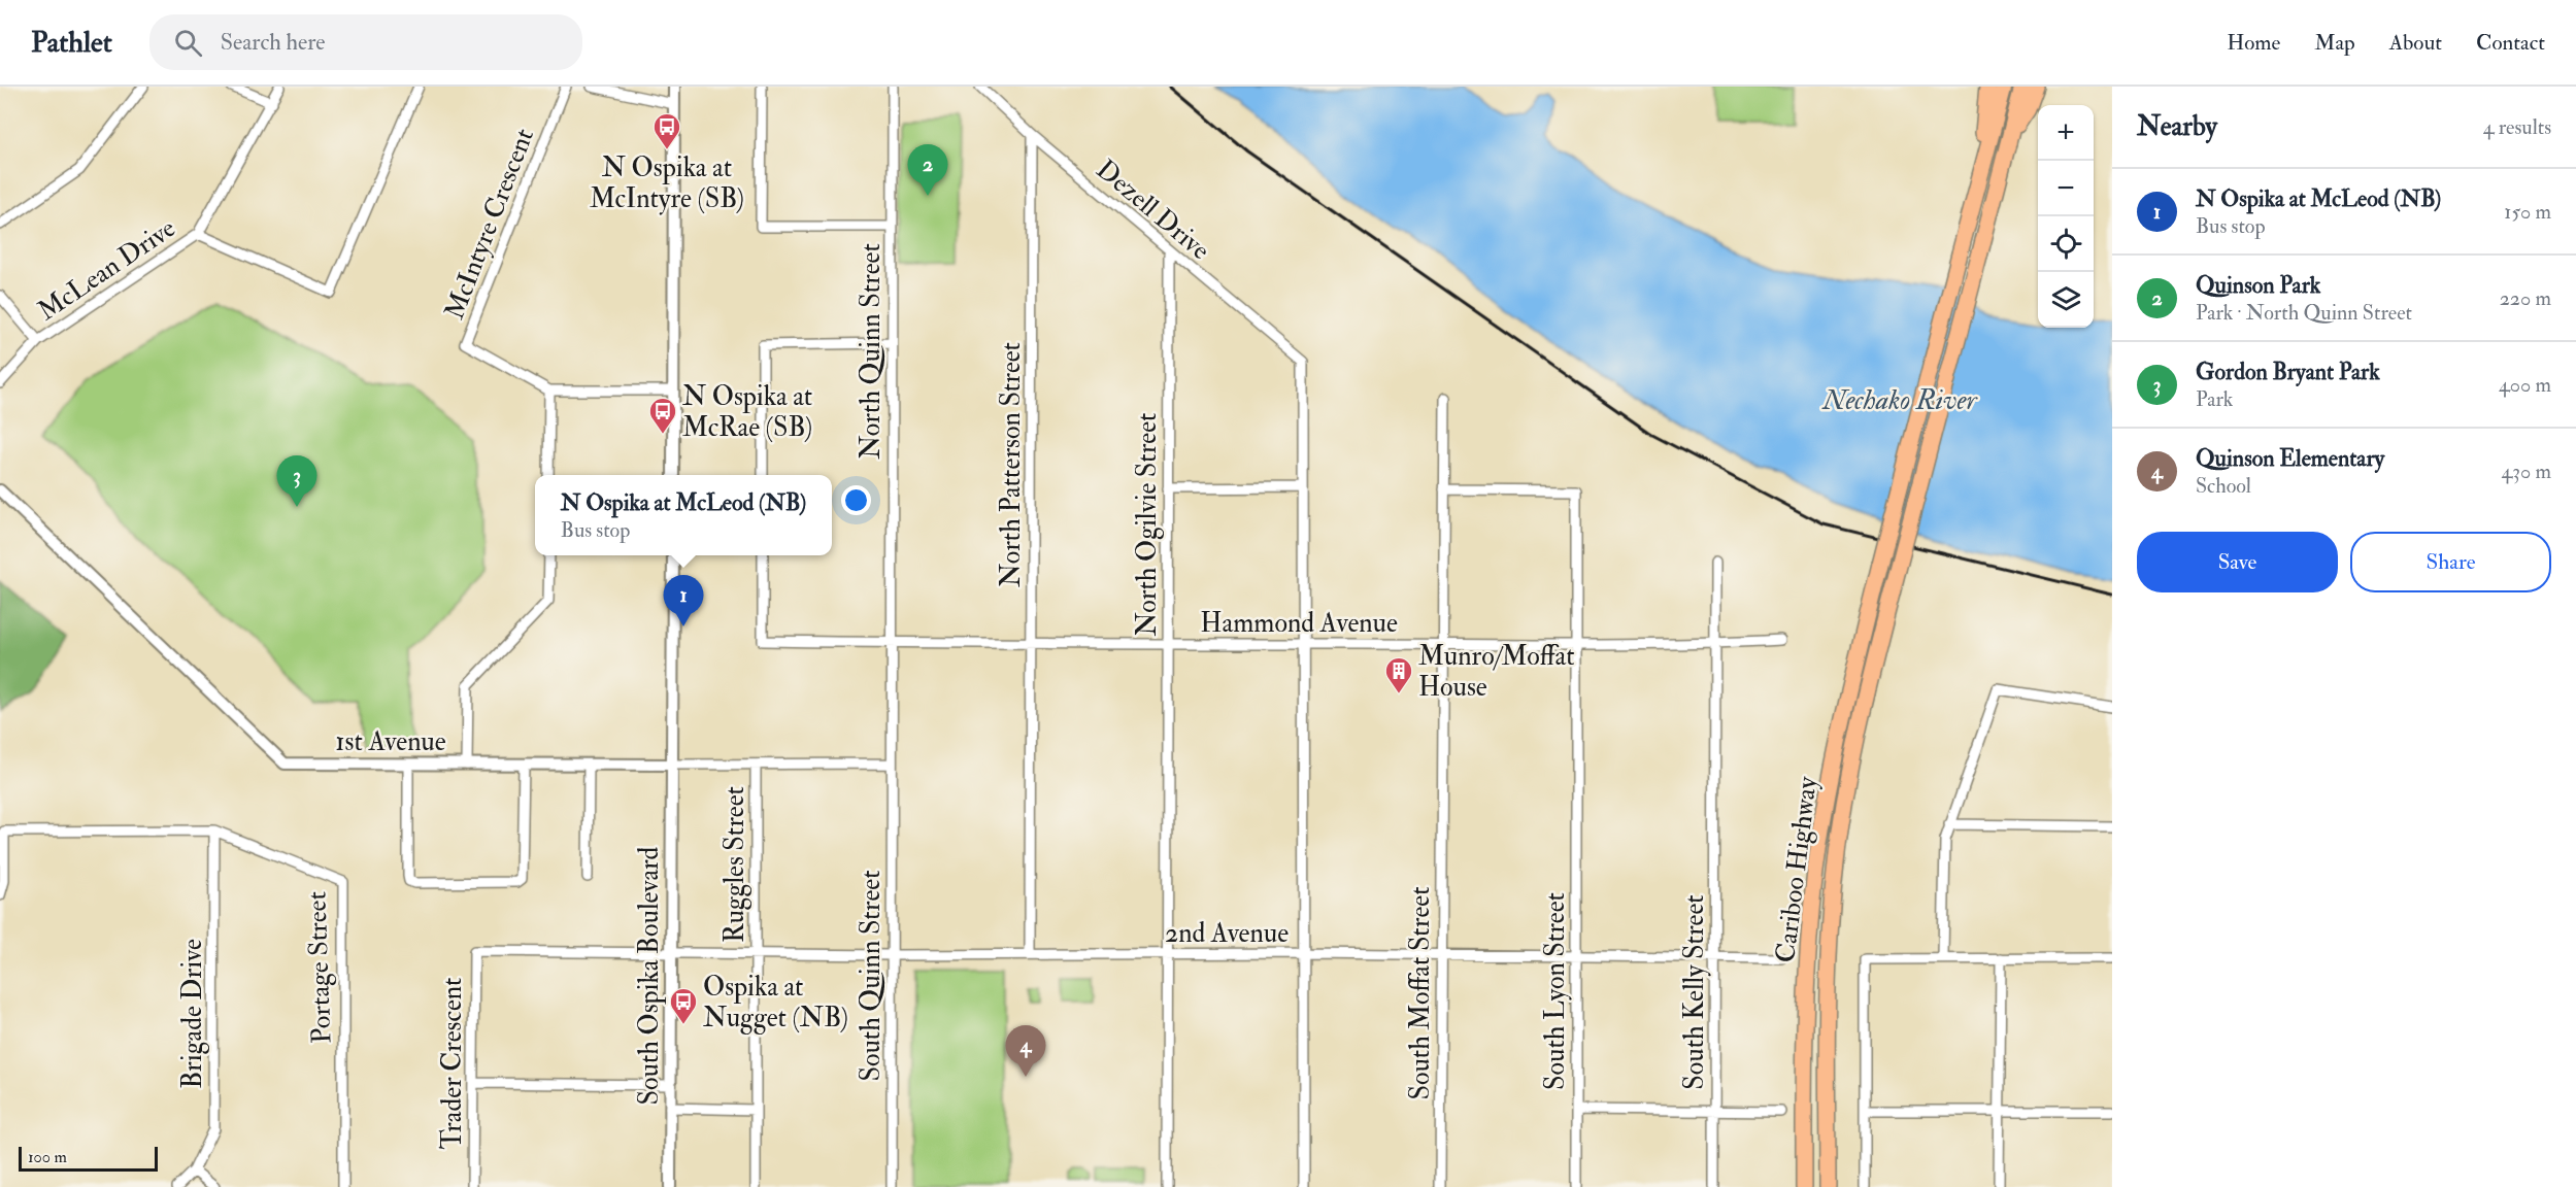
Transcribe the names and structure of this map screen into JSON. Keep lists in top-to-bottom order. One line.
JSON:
{"streets":{"highway":["Cariboo Highway"],"street":["Dezell Drive","McIntyre Crescent","McLean Drive","North Quinn Street","North Patterson Street","North Ogilvie Street","Hammond Avenue","1st Avenue","Ruggles Street","2nd Avenue","Portage Street","South Ospika Boulevard","South Quinn Street","South Lyon Street","South Kelly Street","South Moffat Street","Brigade Drive","Trader Crescent"]},"crossings":[["Dezell Drive","North Patterson Street"],["Dezell Drive","North Ogilvie Street"],["North Quinn Street","Hammond Avenue"],["North Quinn Street","1st Avenue"],["North Quinn Street","South Quinn Street"],["North Patterson Street","Hammond Avenue"],["North Patterson Street","2nd Avenue"],["North Ogilvie Street","Hammond Avenue"],["North Ogilvie Street","2nd Avenue"],["Hammond Avenue","South Lyon Street"],["Hammond Avenue","South Kelly Street"],["Hammond Avenue","South Moffat Street"],["1st Avenue","Ruggles Street"],["1st Avenue","South Ospika Boulevard"],["1st Avenue","South Quinn Street"],["Ruggles Street","2nd Avenue"],["2nd Avenue","South Ospika Boulevard"],["2nd Avenue","South Quinn Street"],["2nd Avenue","South Lyon Street"],["2nd Avenue","South Kelly Street"],["2nd Avenue","South Moffat Street"],["2nd Avenue","Trader Crescent"],["Portage Street","Brigade Drive"],["South Ospika Boulevard","Trader Crescent"],["South Lyon Street","South Moffat Street"]],"water":["Nechako River"],"places":{"bus stop":["N Ospika at McIntyre (SB)","N Ospika at McRae (SB)","Ospika at Nugget (NB)"],"building":["Munro/Moffat House"]},"scale_bar":"100 m","page":{"header":"Pathlet","search":"Search here","nav":["Home","Map","About","Contact"],"heading":["Nearby","4 results"],"map_buttons":["+","−"],"pins":["2","3","1","4"],"list":[{"mark":"1","name":"N Ospika at McLeod (NB)","note":"Bus stop","value":"150 m"},{"mark":"2","name":"Quinson Park","note":"Park · North Quinn Street","value":"220 m"},{"mark":"3","name":"Gordon Bryant Park","note":"Park","value":"400 m"},{"mark":"4","name":"Quinson Elementary","note":"School","value":"430 m"}],"popup":["N Ospika at McLeod (NB)","Bus stop"],"buttons":["Save","Share"],"scale":"100 m"}}
